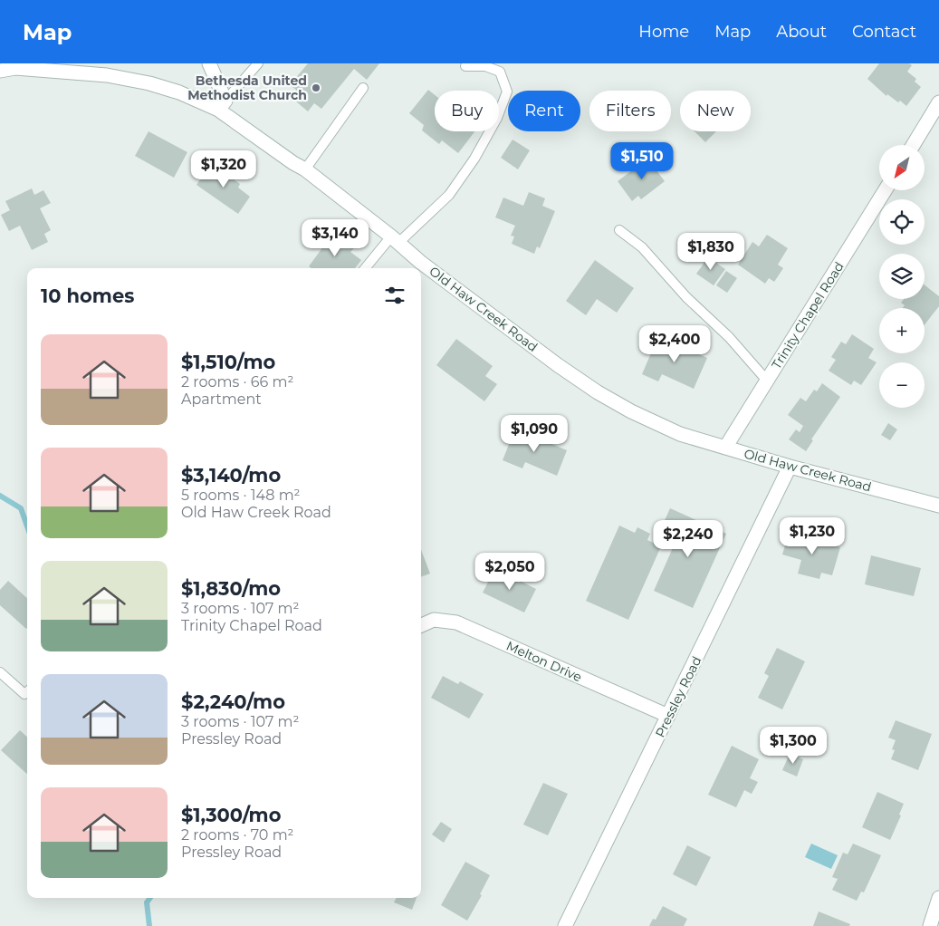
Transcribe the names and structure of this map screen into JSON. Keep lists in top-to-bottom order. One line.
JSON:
{"streets":{"street":["Old Haw Creek Road","Trinity Chapel Road","Melton Drive","Pressley Road"]},"crossings":[["Old Haw Creek Road","Trinity Chapel Road"],["Old Haw Creek Road","Pressley Road"],["Melton Drive","Pressley Road"]],"places":["Bethesda United Methodist Church"],"north":"bottom left","page":{"header":"Map","nav":["Home","Map","About","Contact"],"chip":["Buy","Rent","Filters","New"],"price":["$1,510","$1,320","$3,140","$1,830","$2,400","$1,090","$1,230","$2,240","$2,050","$1,300"],"map_buttons":["+","−"],"heading":"10 homes","list":[{"name":"$1,510/mo","note":"2 rooms · 66 m² · Apartment"},{"name":"$3,140/mo","note":"5 rooms · 148 m² · Old Haw Creek Road"},{"name":"$1,830/mo","note":"3 rooms · 107 m² · Trinity Chapel Road"},{"name":"$2,240/mo","note":"3 rooms · 107 m² · Pressley Road"},{"name":"$1,300/mo","note":"2 rooms · 70 m² · Pressley Road"}]}}
